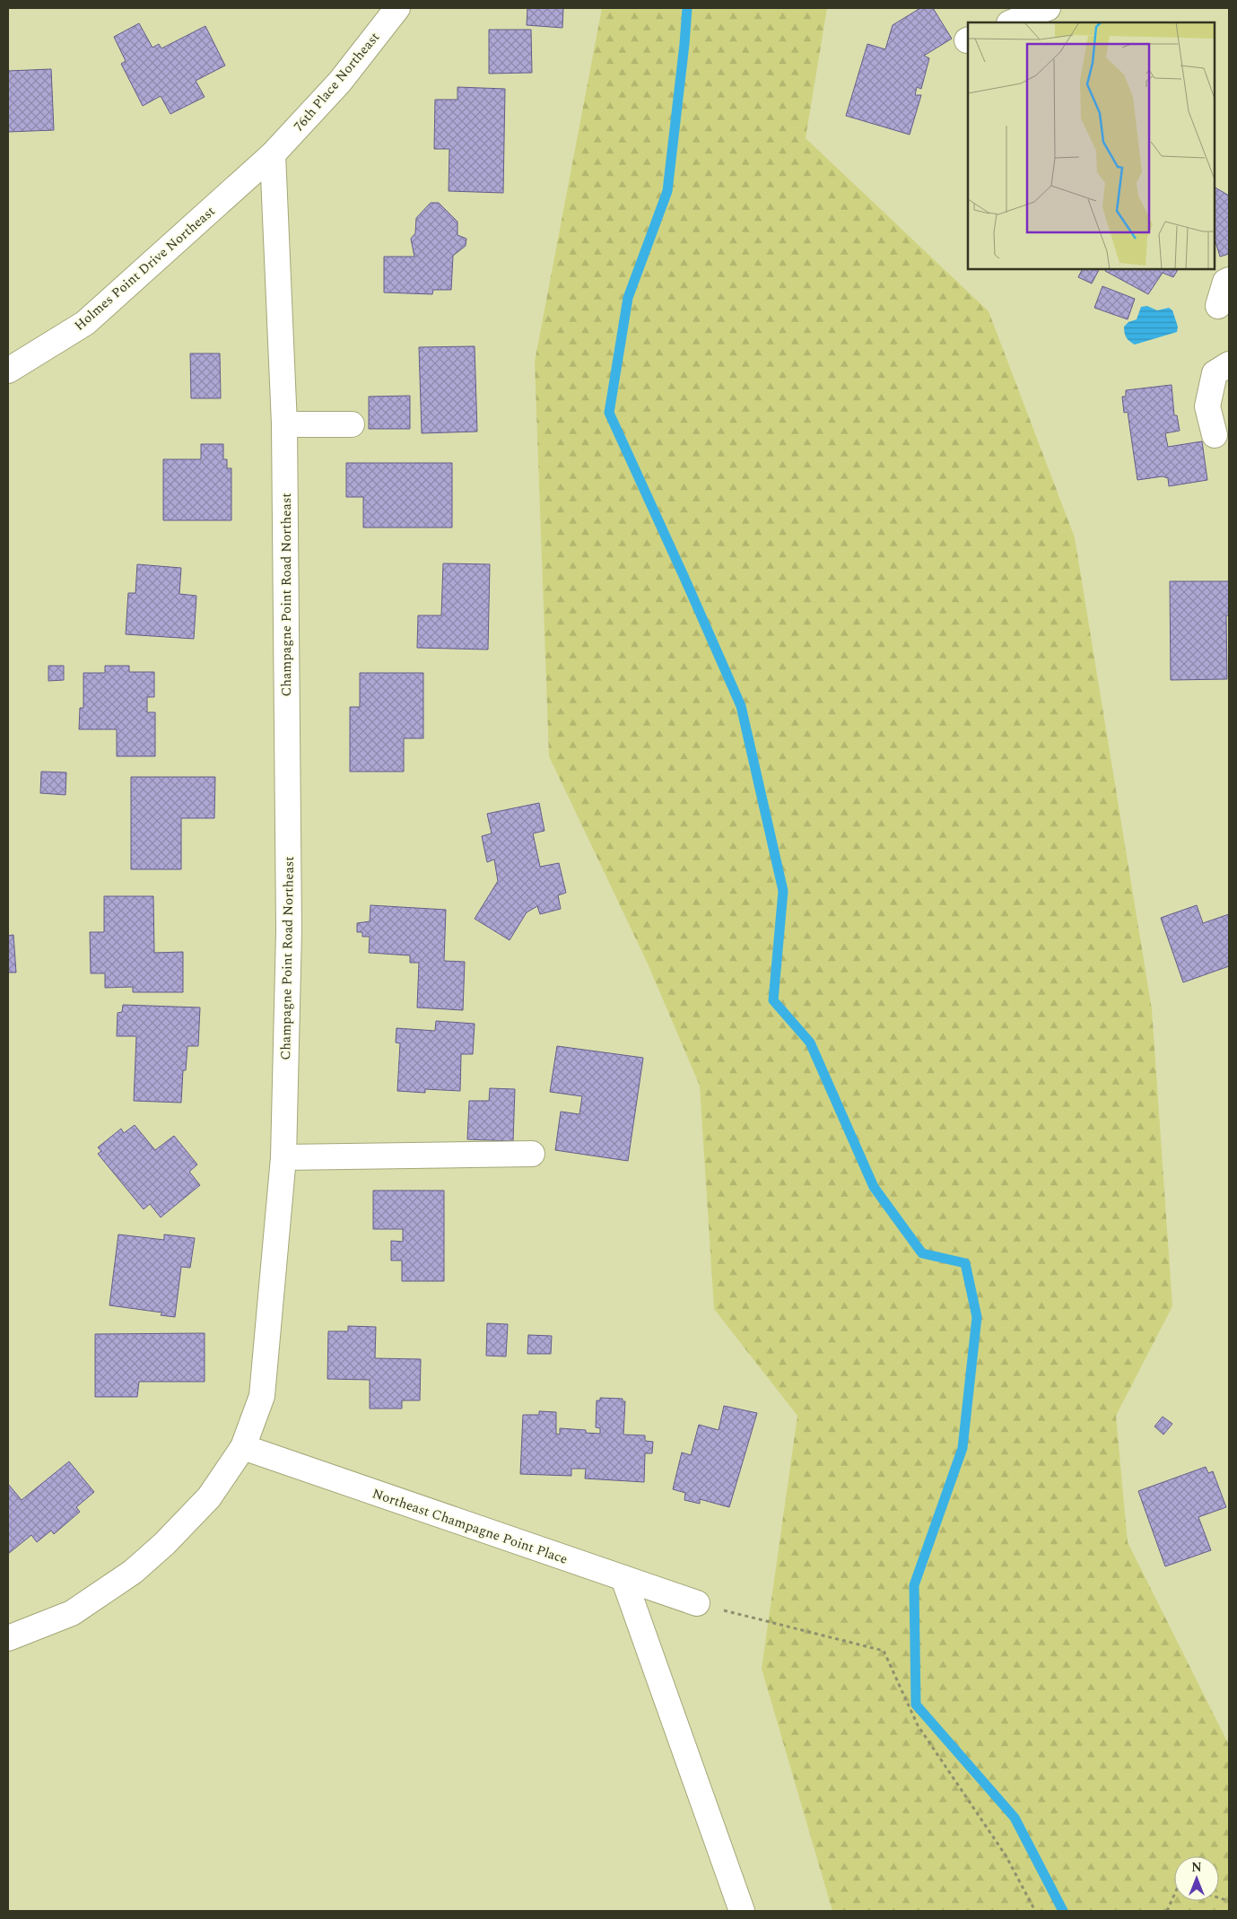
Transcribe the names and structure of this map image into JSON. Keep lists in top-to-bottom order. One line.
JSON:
{"streets":{"street":["76th Place Northeast","Holmes Point Drive Northeast","Champagne Point Road Northeast","Northeast Champagne Point Place"]},"crossings":[["76th Place Northeast","Holmes Point Drive Northeast"],["76th Place Northeast","Champagne Point Road Northeast"],["Holmes Point Drive Northeast","Champagne Point Road Northeast"],["Champagne Point Road Northeast","Northeast Champagne Point Place"]],"north":"top"}
